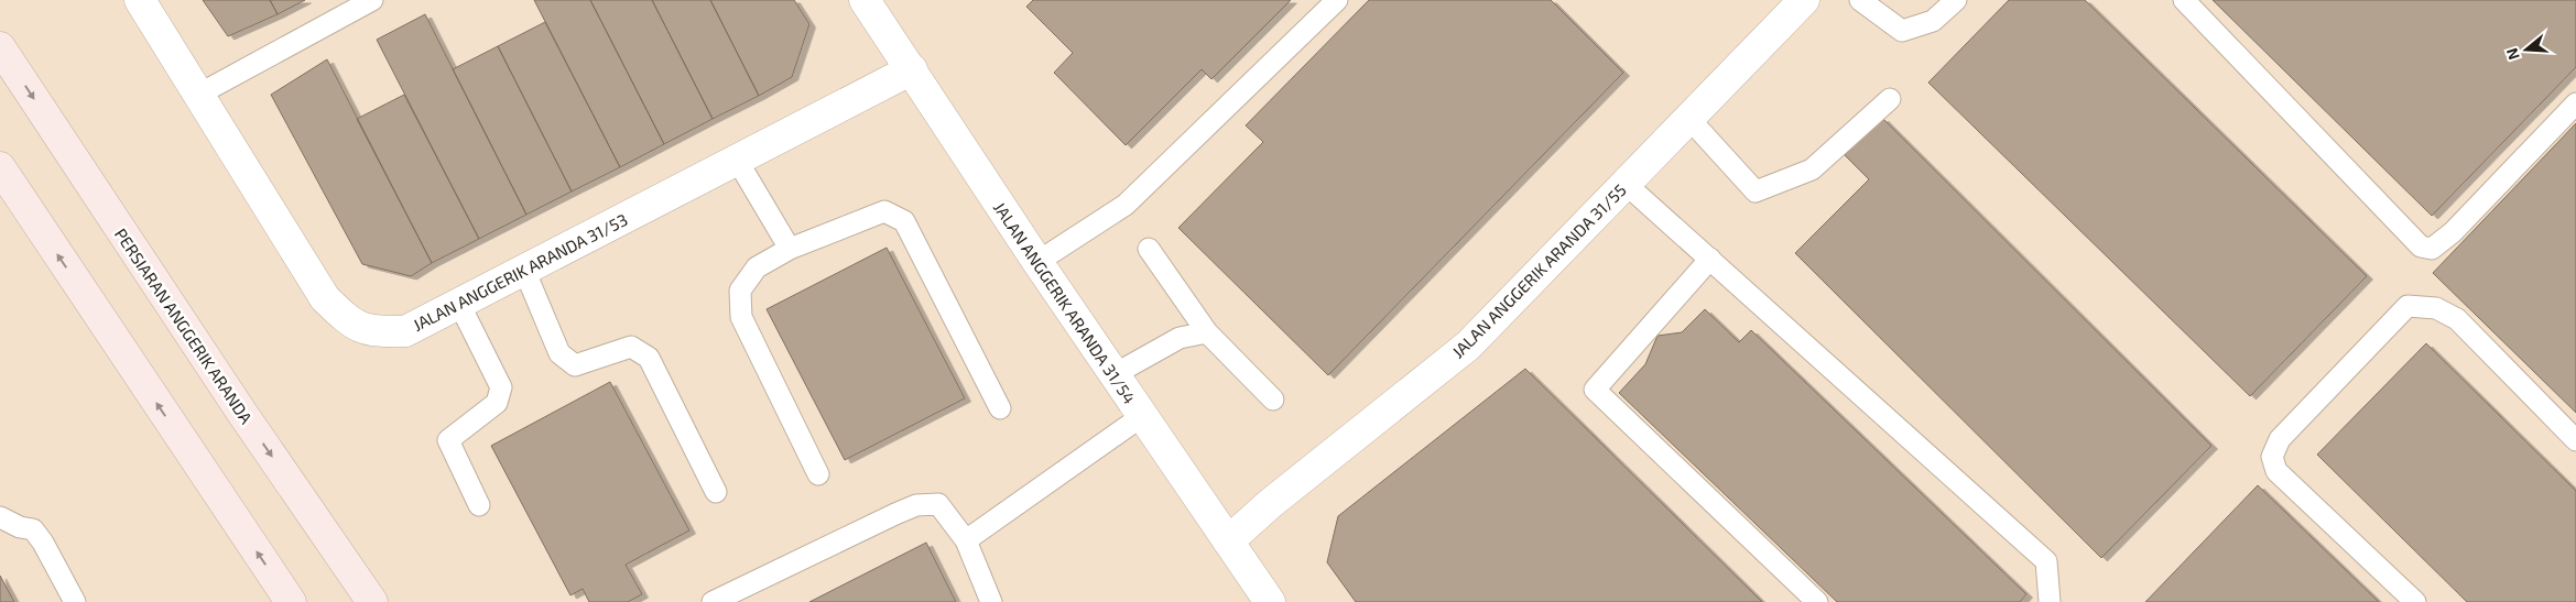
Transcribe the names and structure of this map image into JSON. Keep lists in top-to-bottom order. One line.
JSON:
{"streets":{"main road":["PERSIARAN ANGGERIK ARANDA"],"street":["JALAN ANGGERIK ARANDA 31/55","JALAN ANGGERIK ARANDA 31/53","JALAN ANGGERIK ARANDA 31/54"]},"crossings":[["JALAN ANGGERIK ARANDA 31/55","JALAN ANGGERIK ARANDA 31/54"],["JALAN ANGGERIK ARANDA 31/53","JALAN ANGGERIK ARANDA 31/54"]],"north":"left"}
